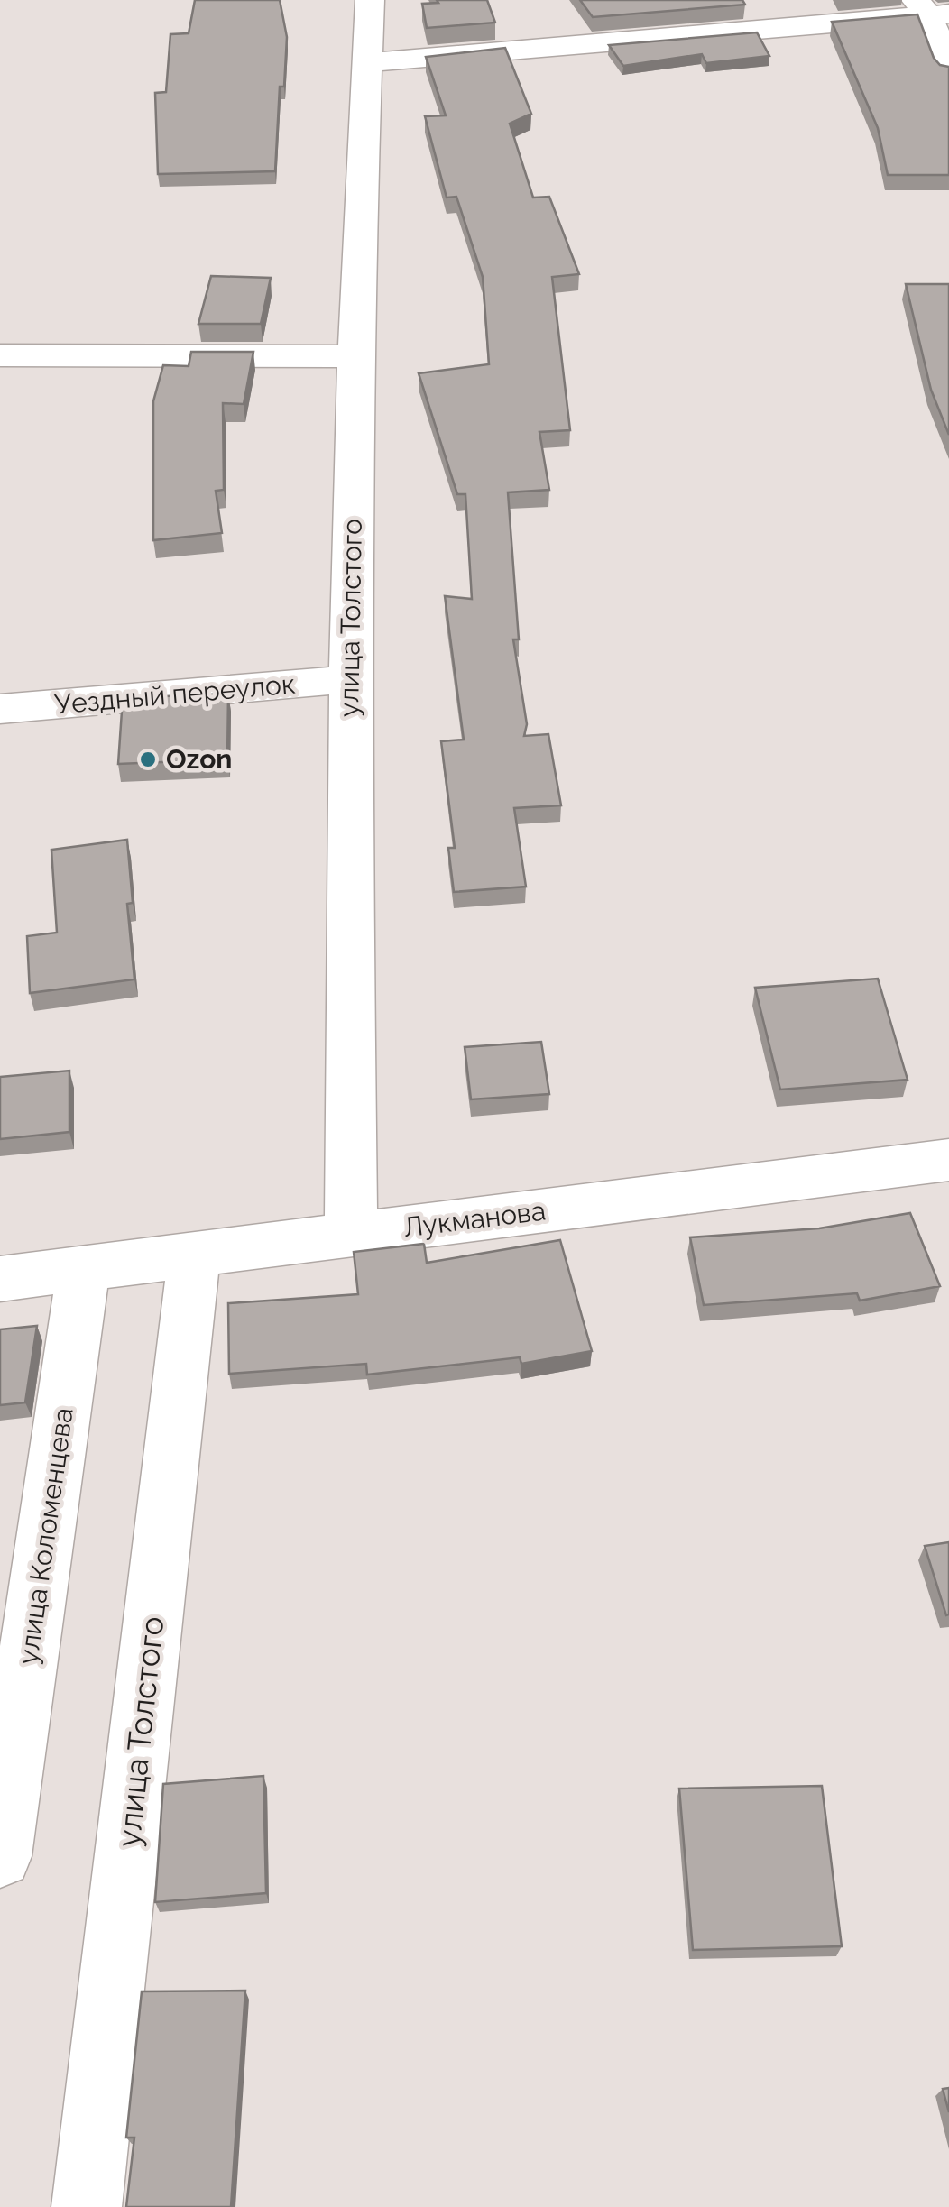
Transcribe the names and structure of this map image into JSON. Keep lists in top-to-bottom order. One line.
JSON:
{"streets":{"street":["улица Толстого","Уездный переулок","Лукманова","улица Коломенцева"]},"crossings":[["улица Толстого","Уездный переулок"],["улица Толстого","Лукманова"],["Лукманова","улица Коломенцева"]],"places":["Ozon"]}
